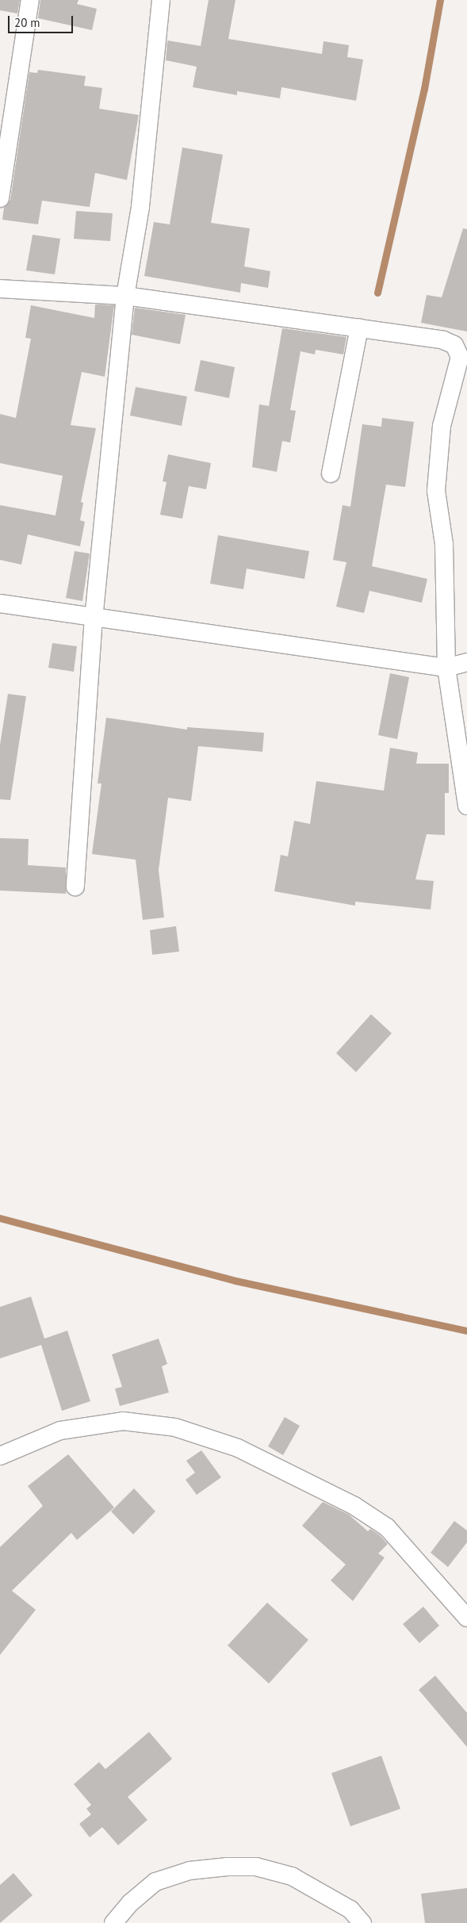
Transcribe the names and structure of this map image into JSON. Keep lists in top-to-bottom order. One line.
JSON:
{"scale_bar":"20 m"}
